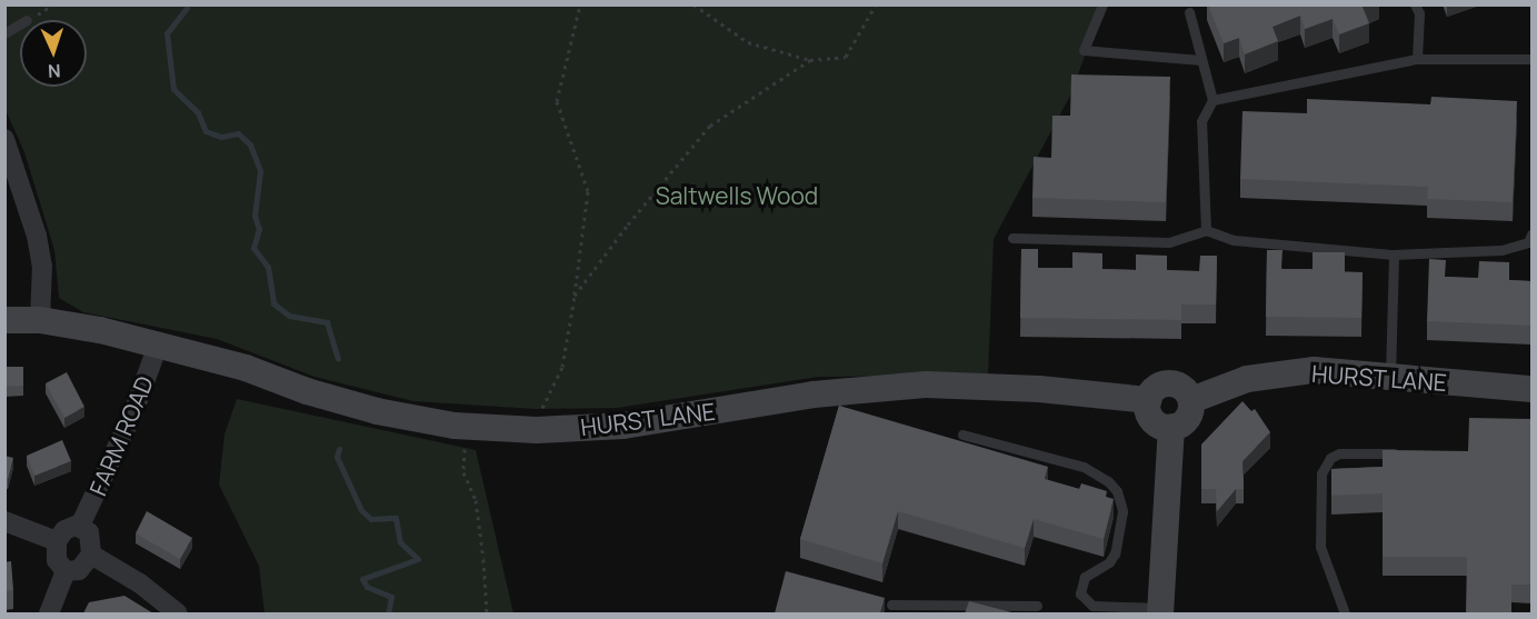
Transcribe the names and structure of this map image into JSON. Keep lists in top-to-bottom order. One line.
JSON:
{"streets":{"street":["HURST LANE","FARM ROAD"]},"crossings":[["HURST LANE","FARM ROAD"]],"parks":["Saltwells Wood"],"north":"bottom"}
